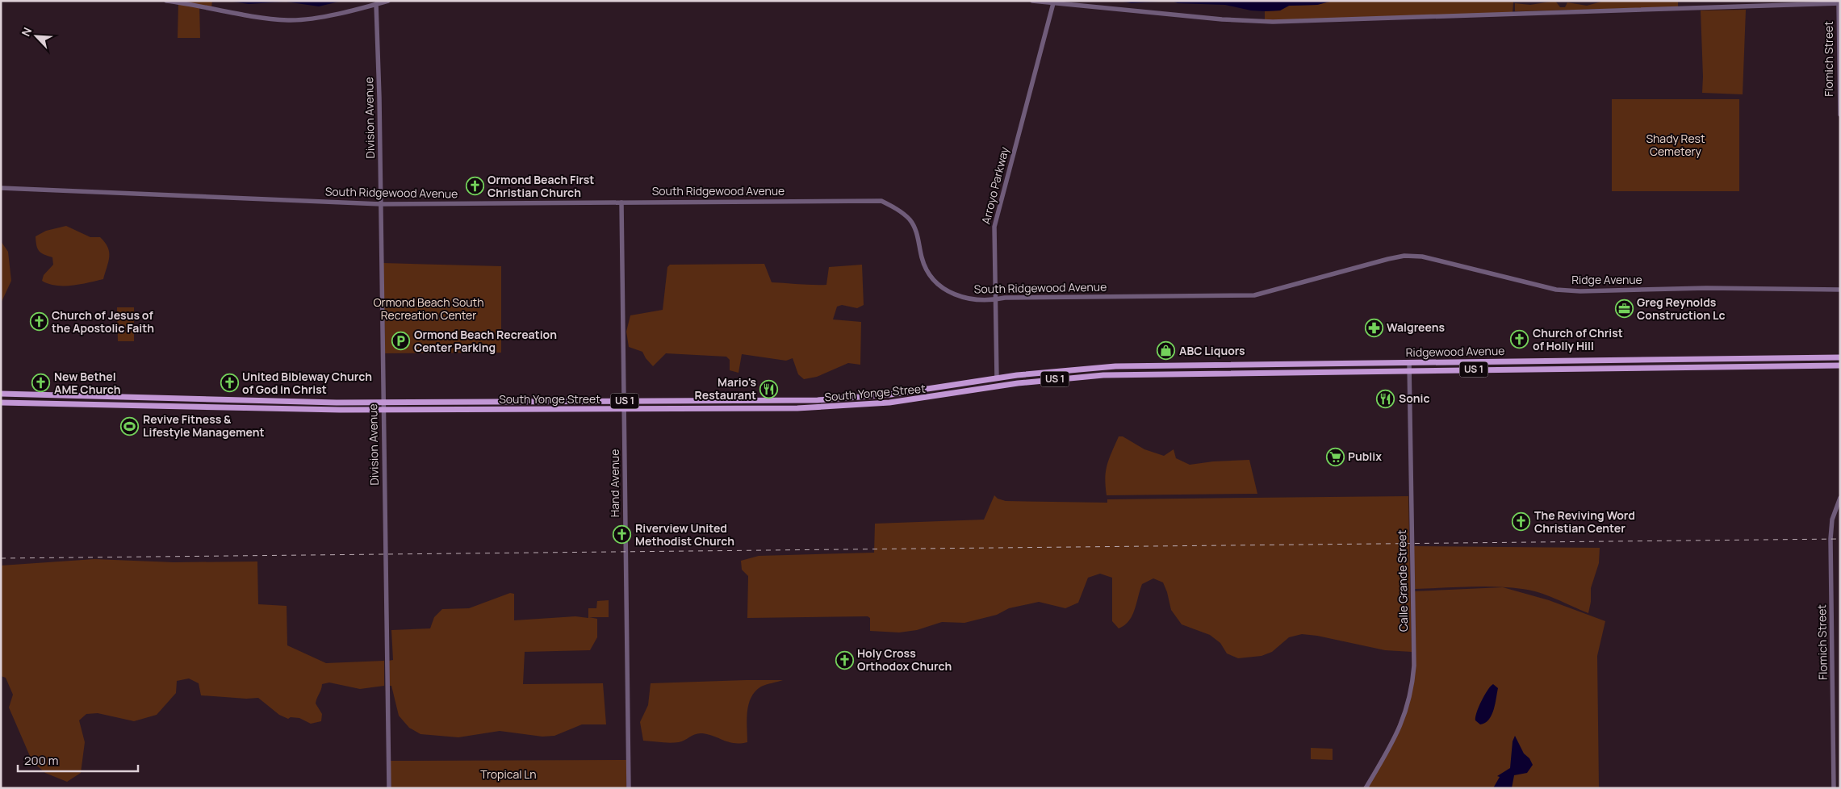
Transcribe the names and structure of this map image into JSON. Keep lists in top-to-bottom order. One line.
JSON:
{"streets":{"main road":["Ridgewood Avenue","US 1","South Yonge Street"],"street":["Flomich Street","Division Avenue","Arroyo Parkway","South Ridgewood Avenue","Ridge Avenue","Hand Avenue","Calle Grande Street"]},"crossings":[["Division Avenue","South Ridgewood Avenue"],["Division Avenue","South Yonge Street"],["Arroyo Parkway","South Ridgewood Avenue"],["Arroyo Parkway","South Yonge Street"],["South Ridgewood Avenue","Ridge Avenue"],["South Ridgewood Avenue","Hand Avenue"],["Ridgewood Avenue","South Yonge Street"],["Ridgewood Avenue","Calle Grande Street"],["South Yonge Street","Hand Avenue"]],"parks":["Shady Rest Cemetery","Ormond Beach South Recreation Center","Tropical Ln"],"places":{"church":["Ormond Beach First Christian Church","Church of Jesus of the Apostolic Faith","Church of Christ of Holly Hill","New Bethel AME Church","United Bibleway Church of God in Christ","The Reviving Word Christian Center","Riverview United Methodist Church","Holy Cross Orthodox Church"],"office":["Greg Reynolds Construction Lc"],"pharmacy":["Walgreens"],"parking":["Ormond Beach Recreation Center Parking"],"shop":["ABC Liquors"],"restaurant":["Mario's Restaurant","Sonic"],"sports":["Revive Fitness & Lifestyle Management"],"supermarket":["Publix"]},"scale_bar":"200 m","north":"top left"}
